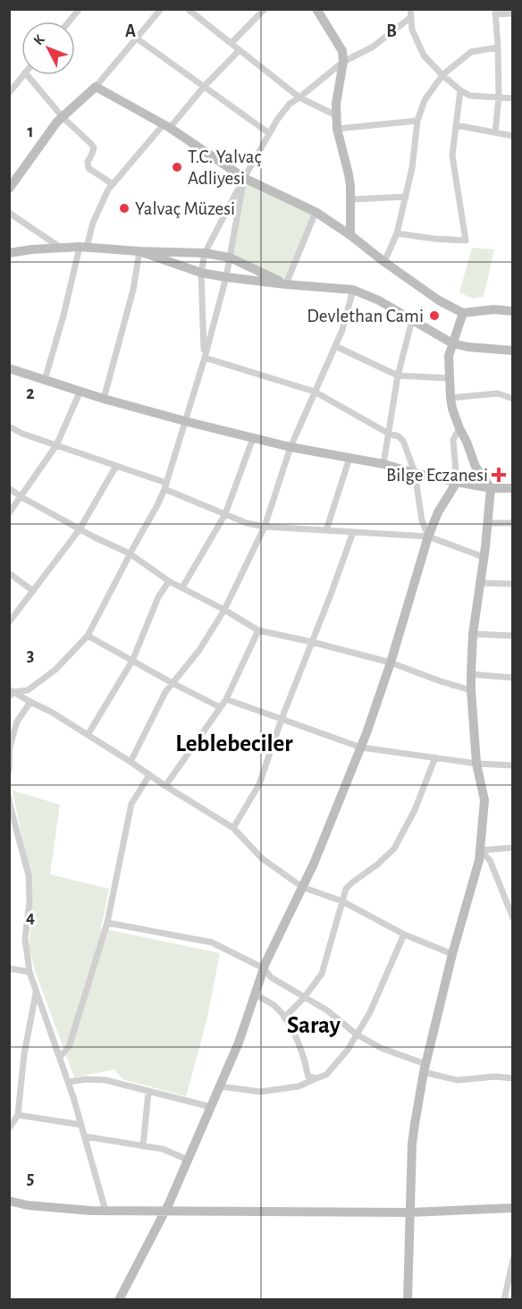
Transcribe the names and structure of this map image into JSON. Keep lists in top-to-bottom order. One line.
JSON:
{"districts":["Leblebeciler","Saray"],"places":{"other":["T.C. Yalvaç Adliyesi","Yalvaç Müzesi","Devlethan Cami"],"health":["Bilge Eczanesi"]},"north":"top left","grid":{"columns":["A","B"],"rows":["1","2","3","4","5"]}}
